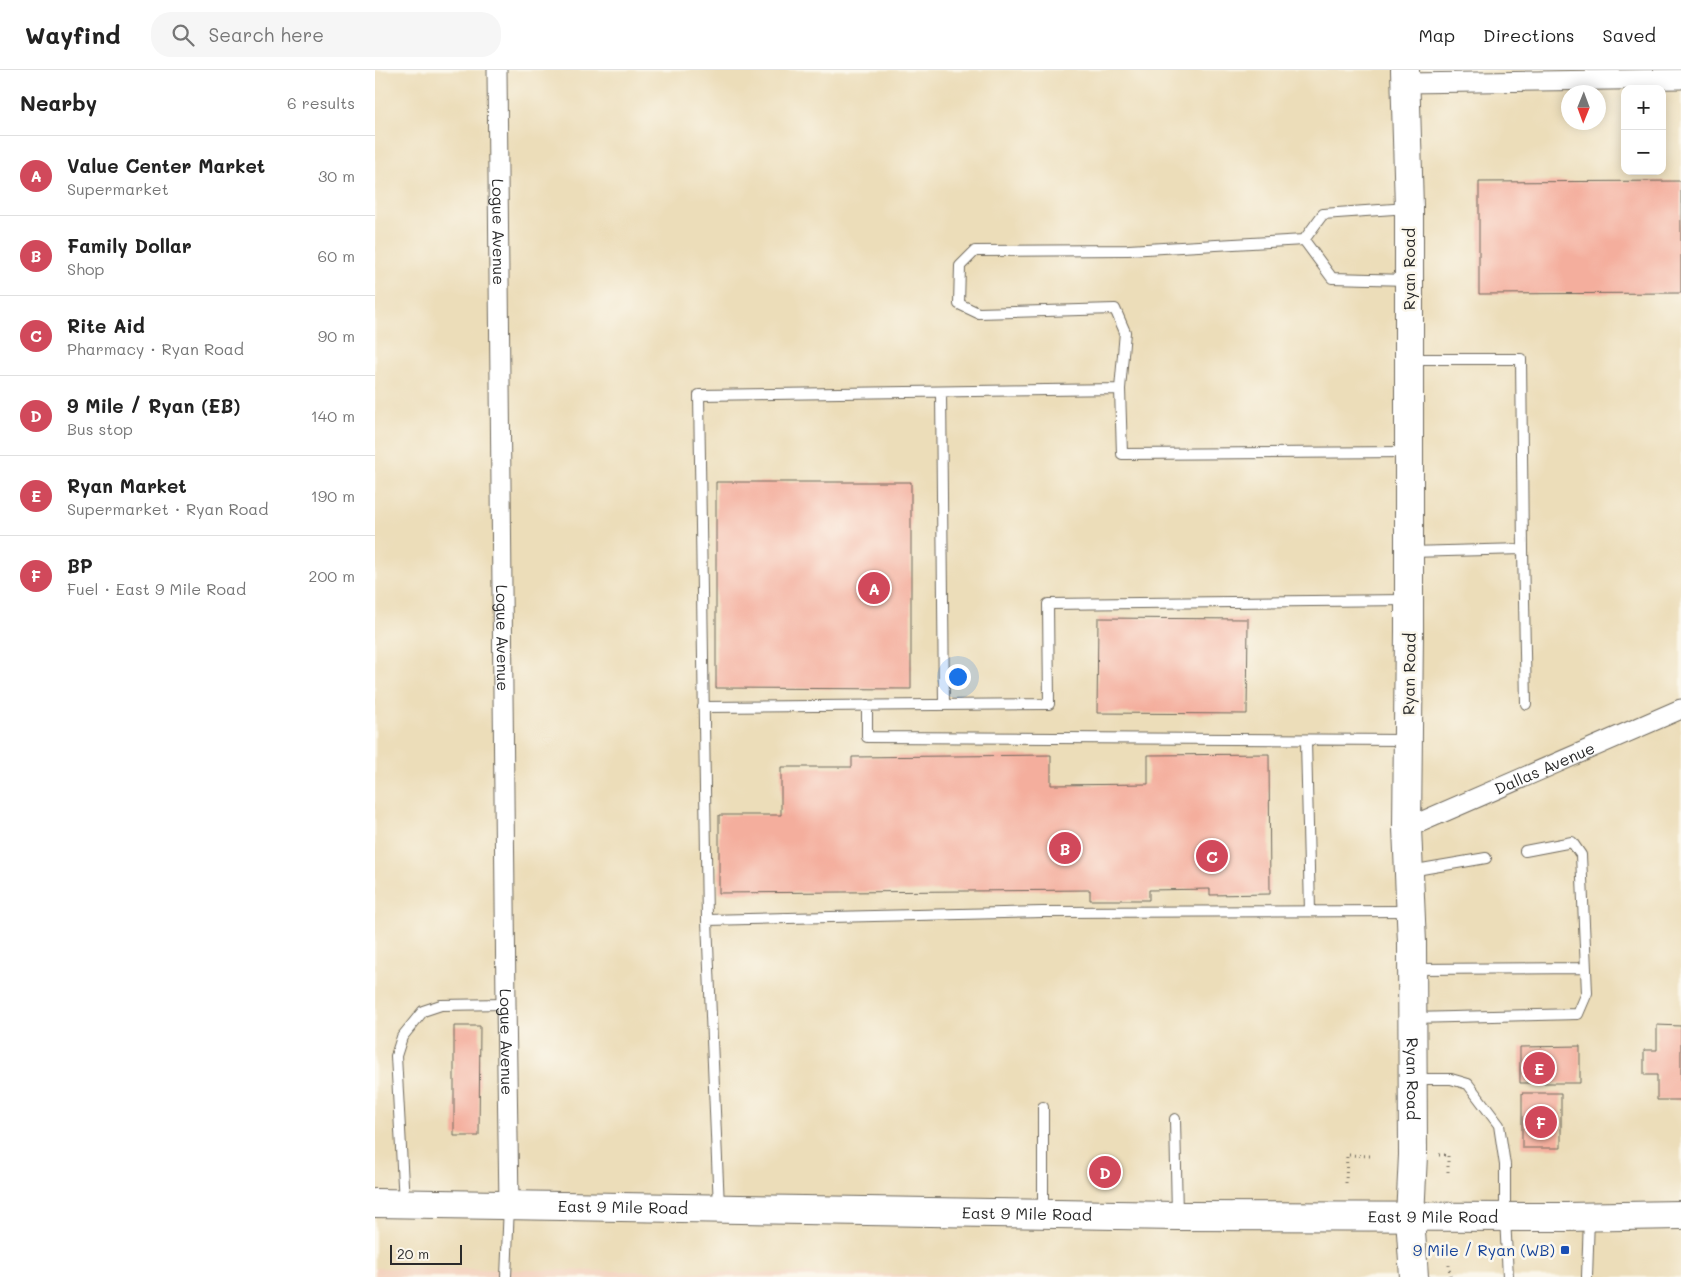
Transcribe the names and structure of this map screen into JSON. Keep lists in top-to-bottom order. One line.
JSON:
{"streets":{"main road":["Ryan Road","East 9 Mile Road"],"street":["Logue Avenue","Dallas Avenue"]},"crossings":[["Logue Avenue","East 9 Mile Road"],["Ryan Road","Dallas Avenue"],["Ryan Road","East 9 Mile Road"]],"places":{"transit":["9 Mile / Ryan (WB)"]},"scale_bar":"20 m","north":"bottom","page":{"header":"Wayfind","search":"Search here","nav":["Map","Directions","Saved"],"heading":["Nearby","6 results"],"map_buttons":["+","−"],"list":[{"mark":"A","name":"Value Center Market","note":"Supermarket","value":"30 m"},{"mark":"B","name":"Family Dollar","note":"Shop","value":"60 m"},{"mark":"C","name":"Rite Aid","note":"Pharmacy · Ryan Road","value":"90 m"},{"mark":"D","name":"9 Mile / Ryan (EB)","note":"Bus stop","value":"140 m"},{"mark":"E","name":"Ryan Market","note":"Supermarket · Ryan Road","value":"190 m"},{"mark":"F","name":"BP","note":"Fuel · East 9 Mile Road","value":"200 m"}],"pins":["A","B","C","E","F","D"],"scale":"20 m"}}
